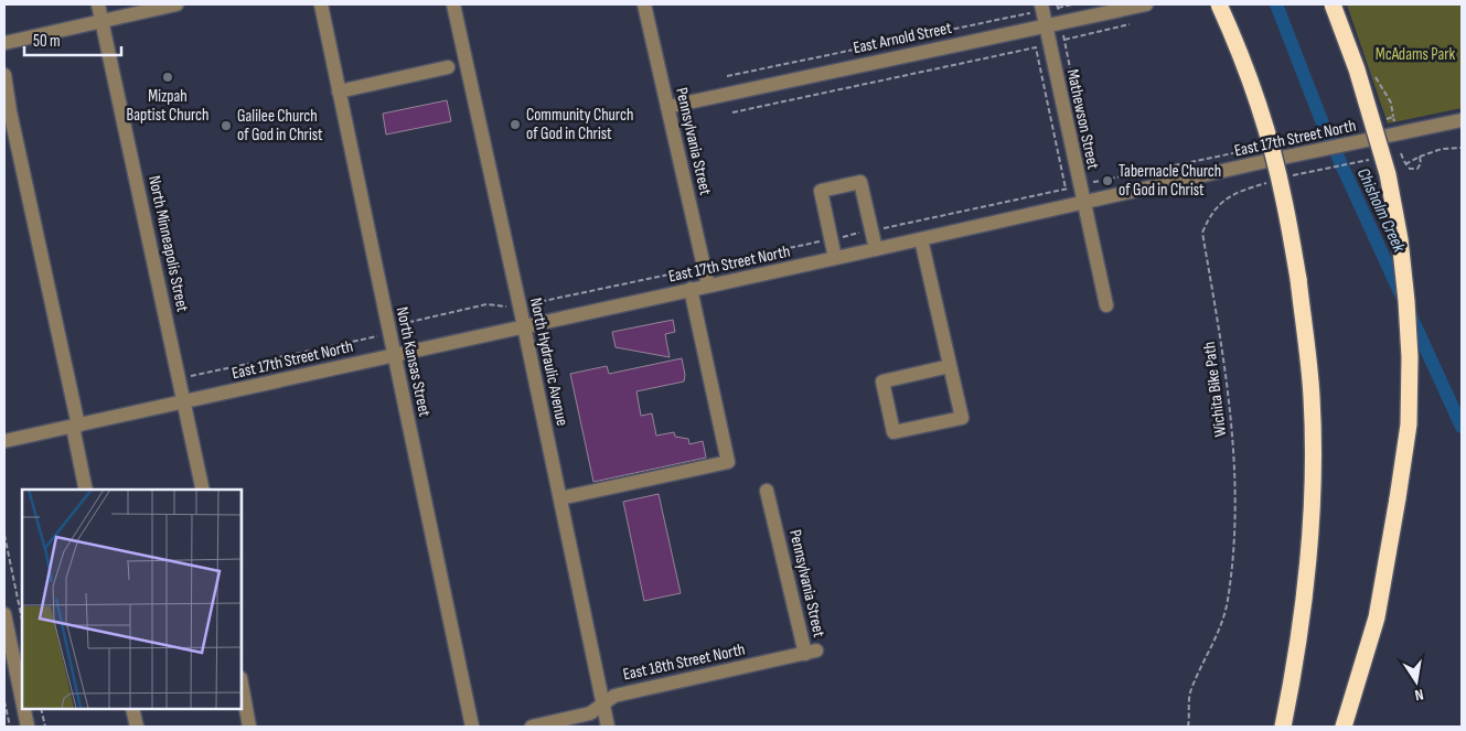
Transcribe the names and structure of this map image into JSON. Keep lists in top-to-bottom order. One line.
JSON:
{"streets":{"street":["East Arnold Street","Mathewson Street","East 17th Street North","Pennsylvania Street","North Minneapolis Street","North Kansas Street","North Hydraulic Avenue","East 18th Street North"],"path":["Wichita Bike Path"]},"crossings":[["East Arnold Street","Mathewson Street"],["East Arnold Street","Pennsylvania Street"],["Mathewson Street","East 17th Street North"],["East 17th Street North","Pennsylvania Street"],["East 17th Street North","North Minneapolis Street"],["East 17th Street North","North Kansas Street"],["East 17th Street North","North Hydraulic Avenue"],["Pennsylvania Street","East 18th Street North"],["North Hydraulic Avenue","East 18th Street North"]],"water":["Chisholm Creek"],"parks":["McAdams Park"],"places":["Mizpah Baptist Church","Community Church of God in Christ","Galilee Church of God in Christ","Tabernacle Church of God in Christ"],"scale_bar":"50 m","north":"bottom"}
